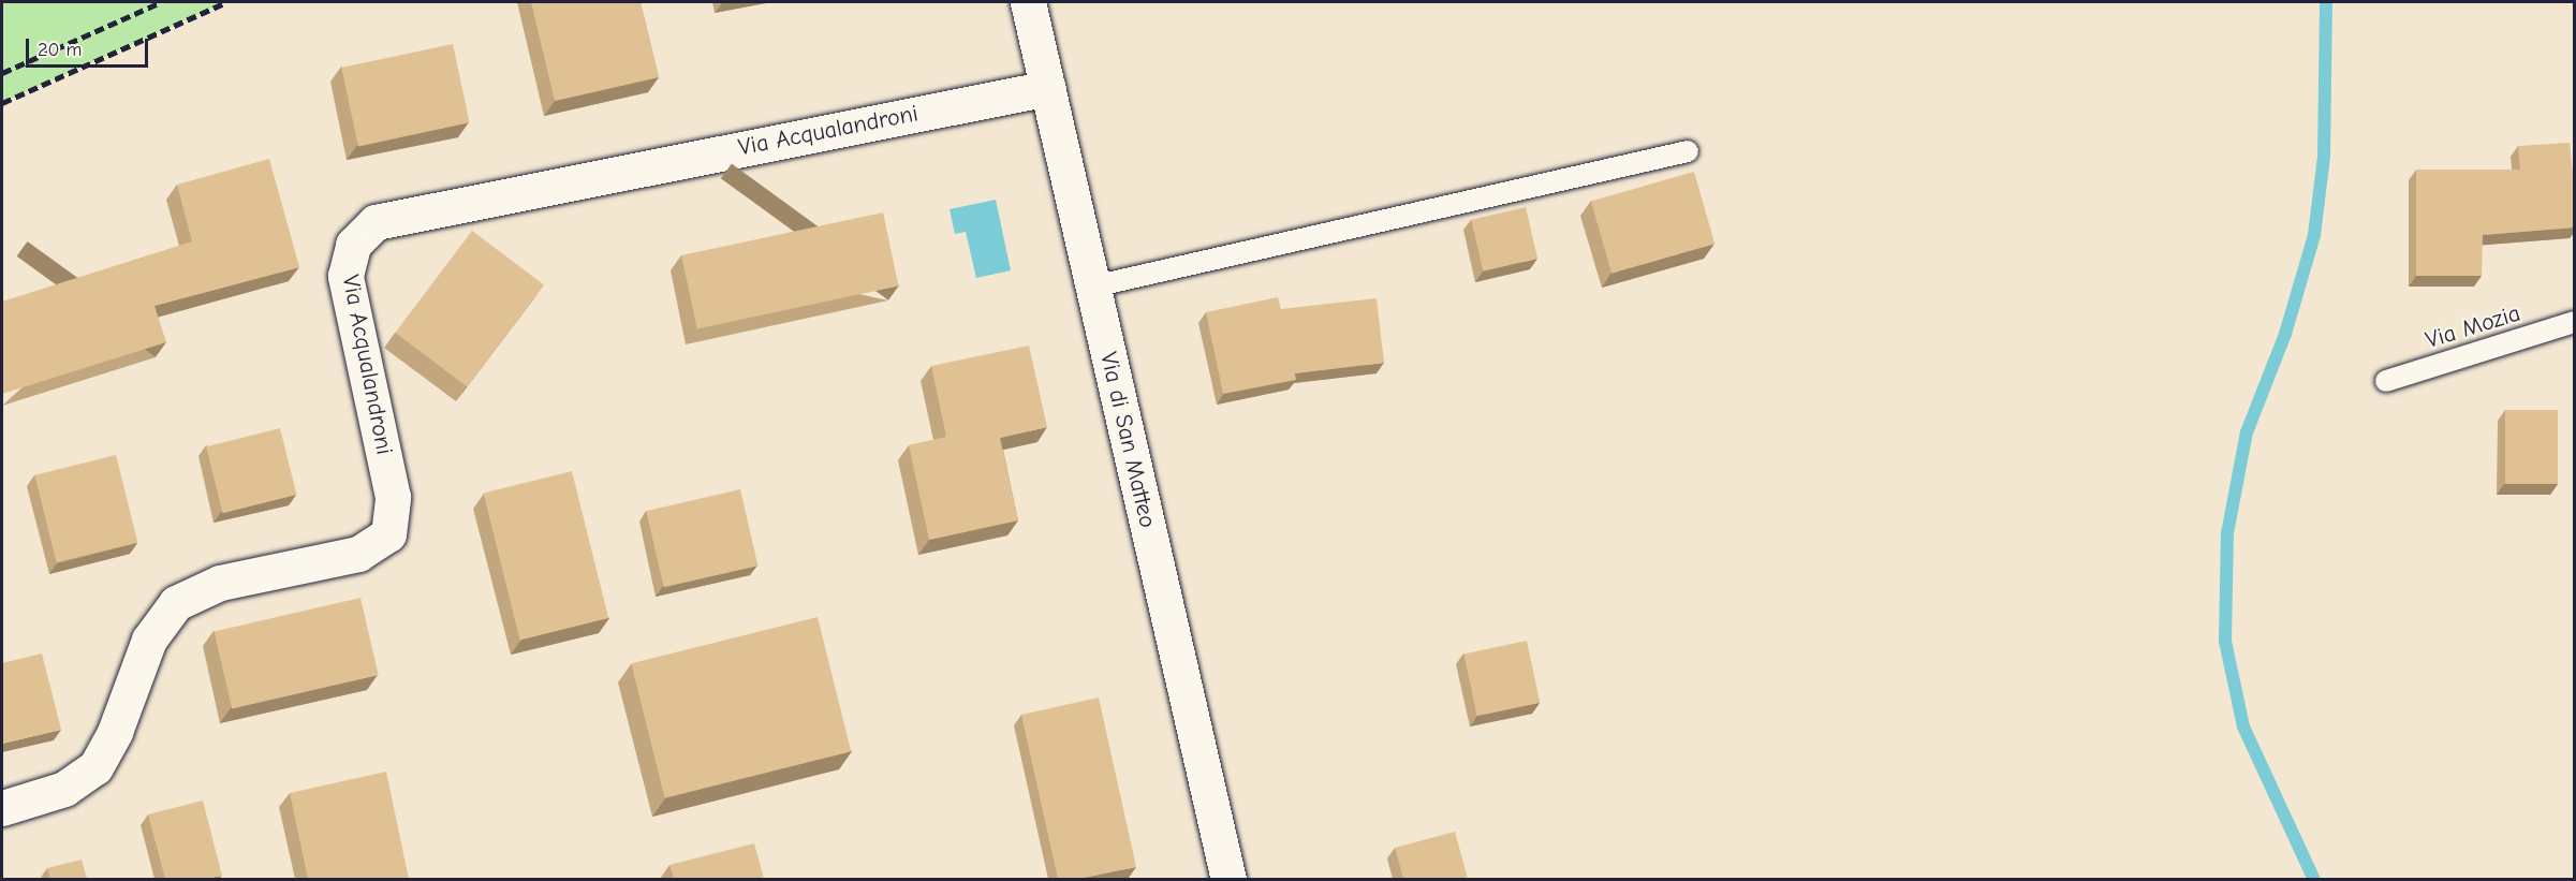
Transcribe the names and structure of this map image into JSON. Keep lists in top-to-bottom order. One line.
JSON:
{"streets":{"street":["Via Acqualandroni","Via di San Matteo"],"lane":["Via Mozia"]},"crossings":[["Via Acqualandroni","Via di San Matteo"]],"scale_bar":"20 m"}
